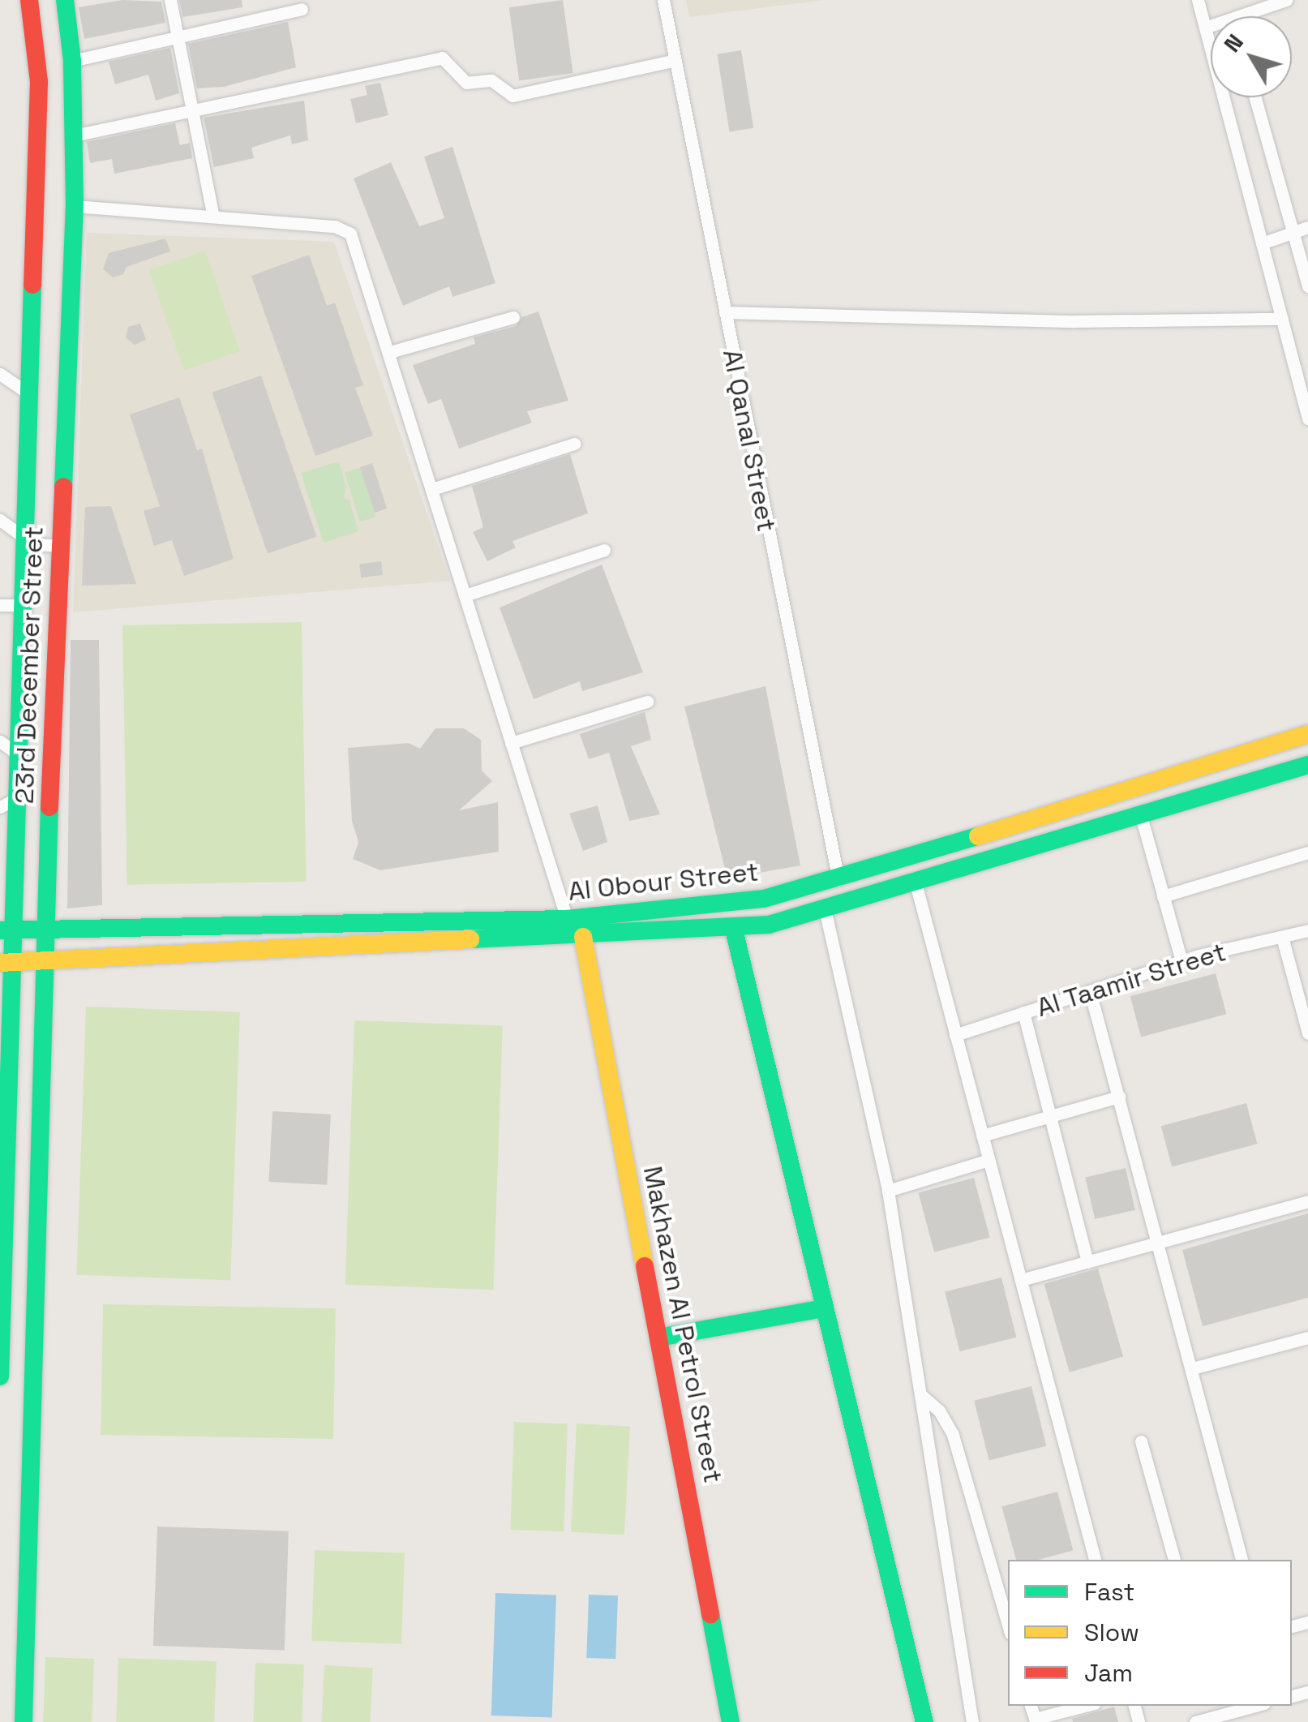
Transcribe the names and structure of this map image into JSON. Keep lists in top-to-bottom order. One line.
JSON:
{"streets":{"street":["Al Qanal Street","23rd December Street","Al Obour Street","Al Taamir Street","Makhazen Al Petrol Street"]},"crossings":[["Al Qanal Street","Al Obour Street"],["23rd December Street","Al Obour Street"],["Al Obour Street","Makhazen Al Petrol Street"]],"legend":["Fast","Slow","Jam"],"north":"top left"}
